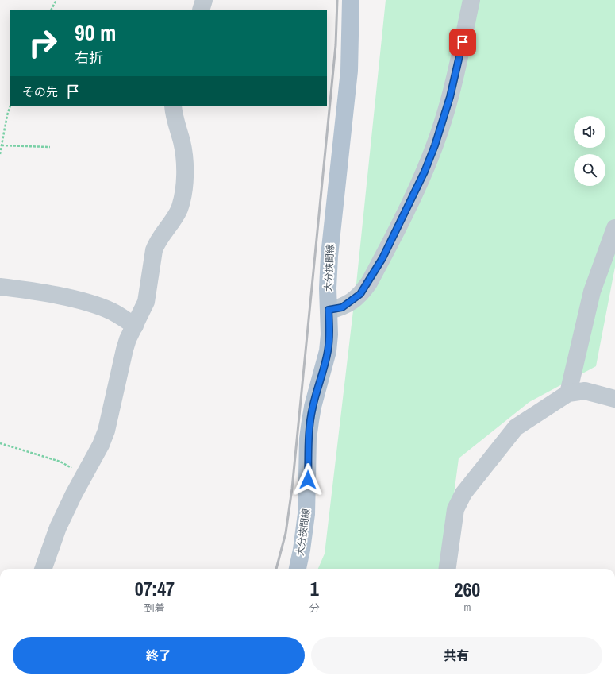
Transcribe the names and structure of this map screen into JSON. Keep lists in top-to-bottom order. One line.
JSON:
{"streets":{"main road":["大分挾間線"]},"page":{"turn":["90 m","右折"],"then":"その先","eta":["07:47","到着","1","分","260","m"],"buttons":["終了","共有"]}}
